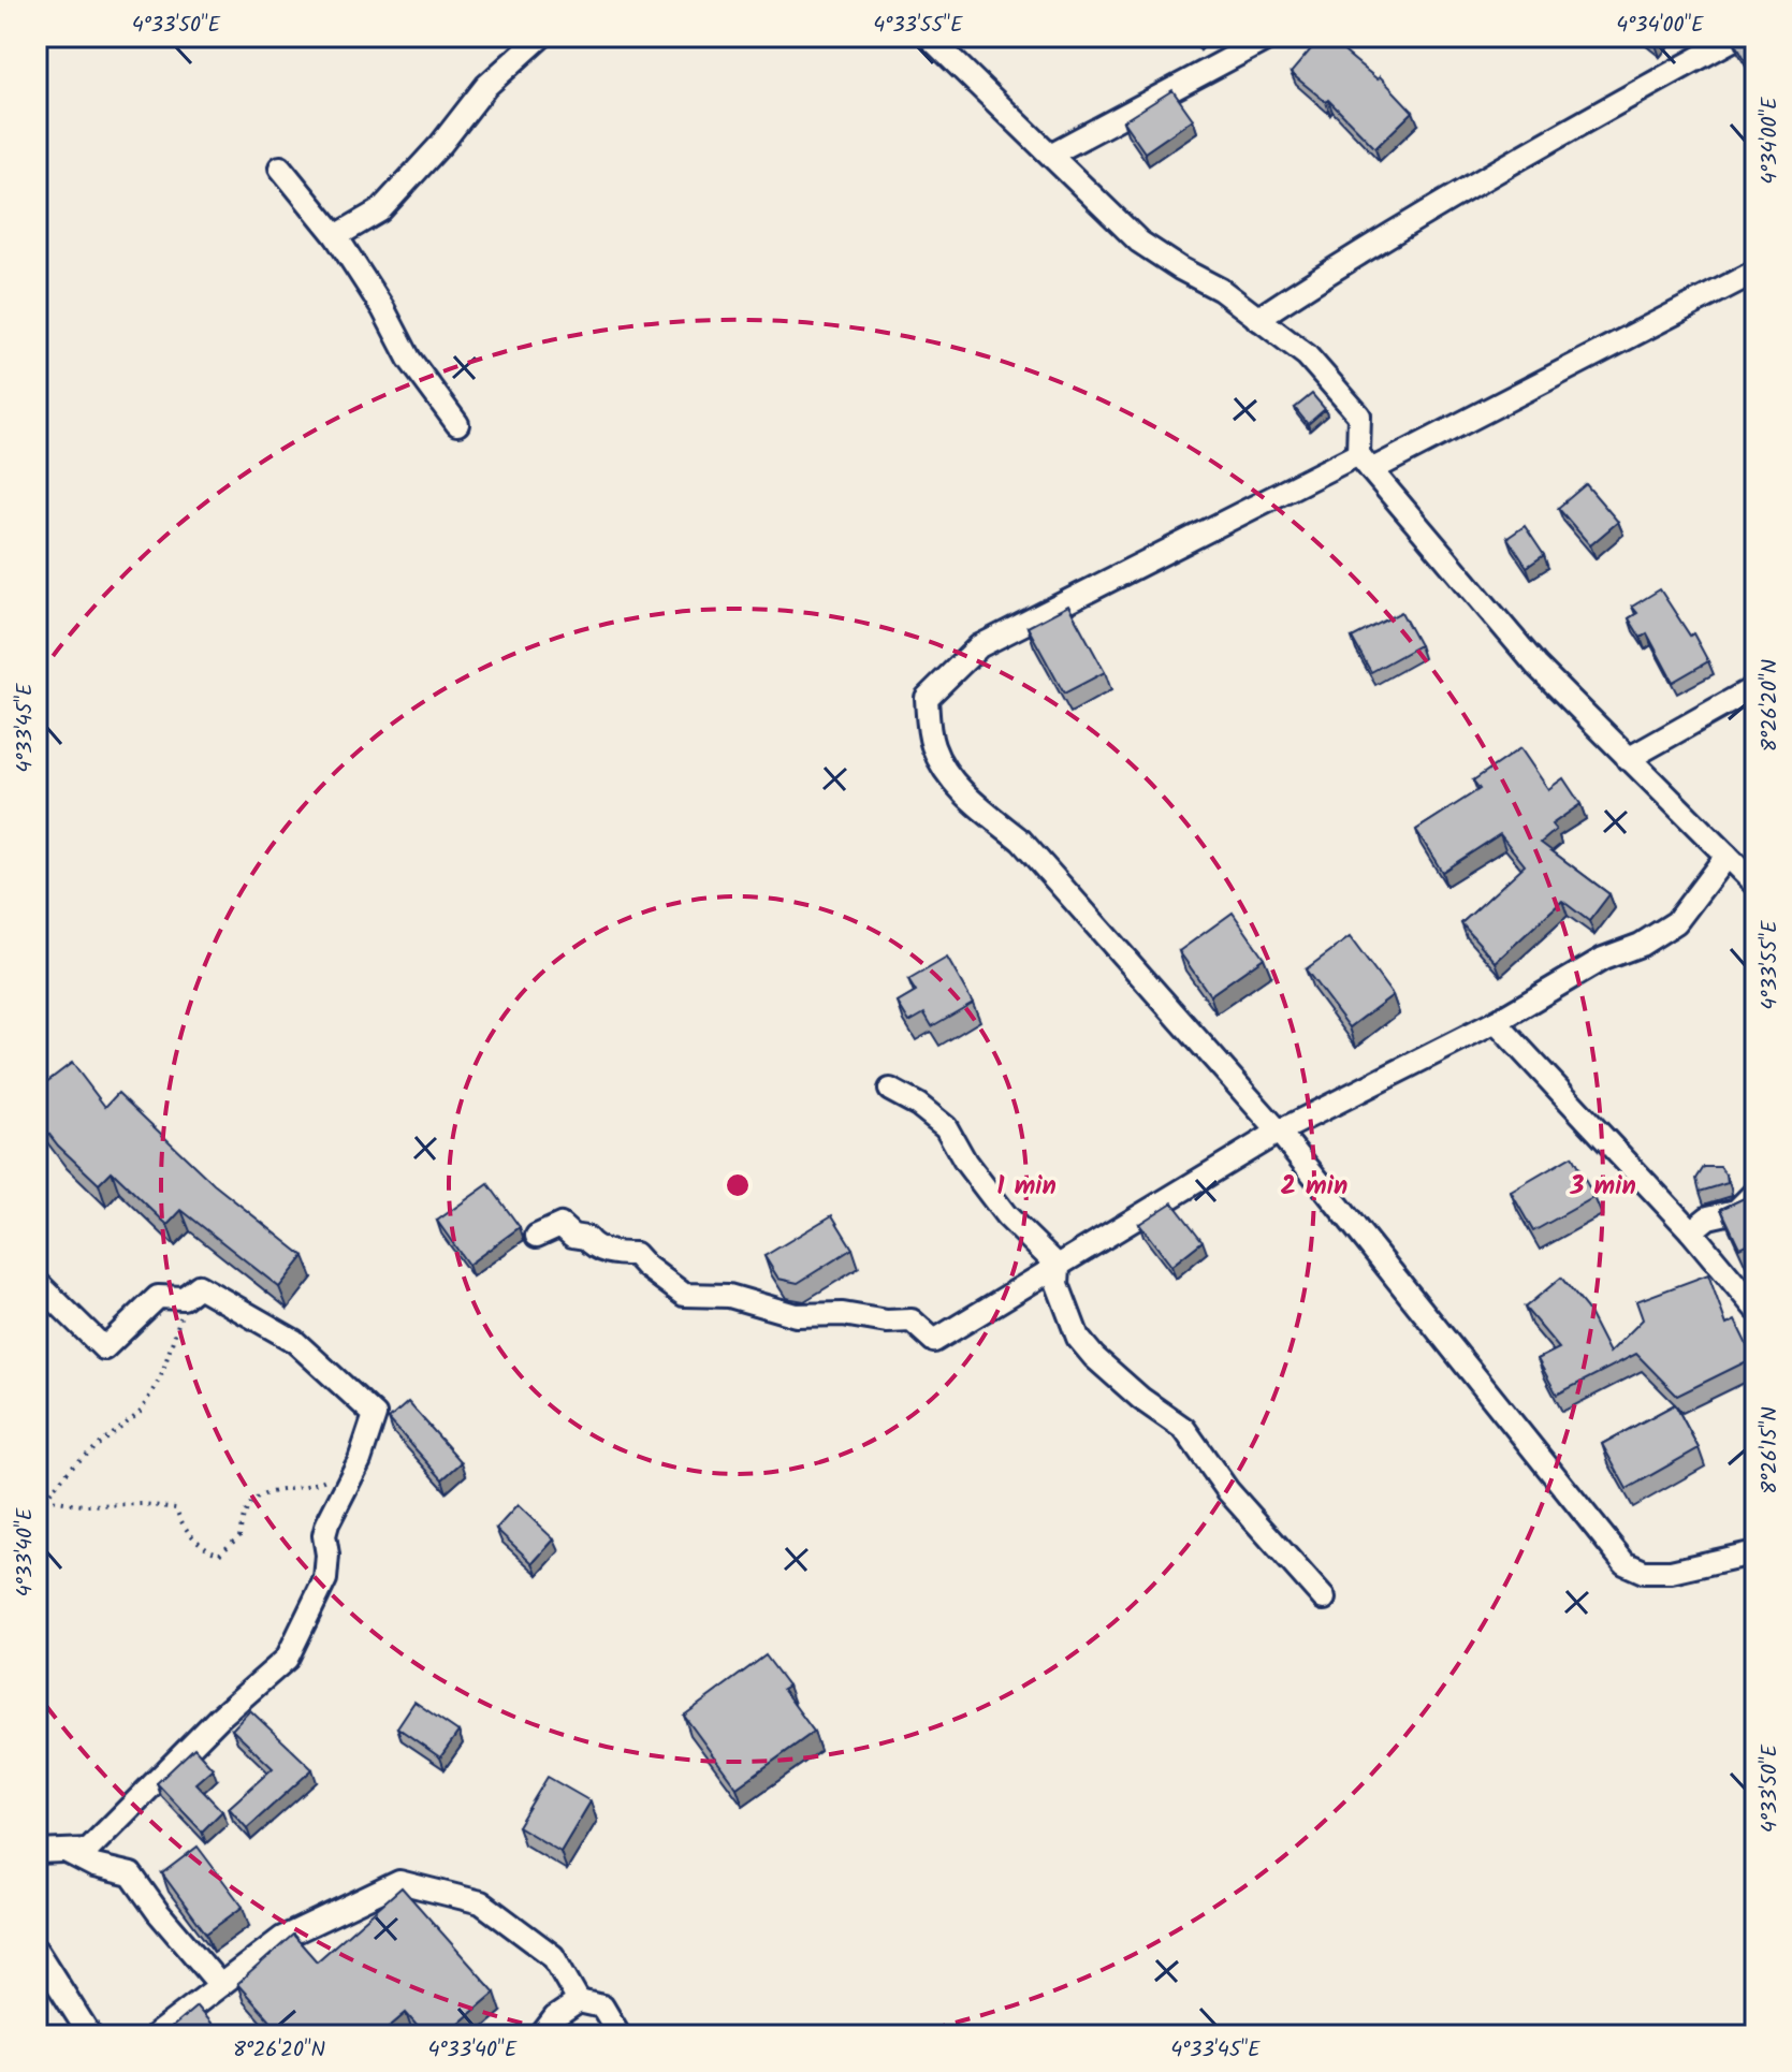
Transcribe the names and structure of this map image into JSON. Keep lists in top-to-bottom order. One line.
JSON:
{"coordinates":["4°33'50\"E","4°33'55\"E","4°34'00\"E","8°26'20\"N","4°33'45\"E","8°26'15\"N","4°33'40\"E"],"rings":["1 min","2 min","3 min"]}
